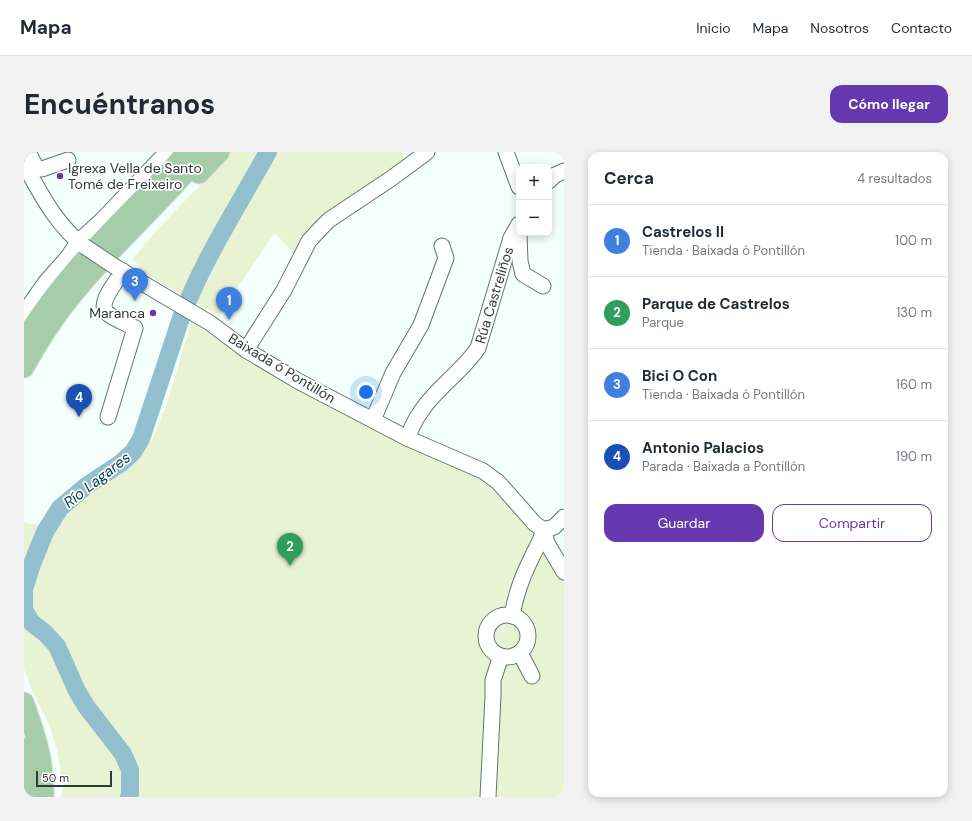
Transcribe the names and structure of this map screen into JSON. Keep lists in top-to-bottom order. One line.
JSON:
{"streets":{"street":["Rúa Castreliños","Baixada ó Pontillón"]},"crossings":[["Rúa Castreliños","Baixada ó Pontillón"]],"water":["Río Lagares"],"places":["Igrexa Vella de Santo Tomé de Freixeiro","Maranca"],"scale_bar":"50 m","page":{"header":"Mapa","nav":["Inicio","Mapa","Nosotros","Contacto"],"buttons":["Cómo llegar",["Guardar","Compartir"]],"title":"Encuéntranos","heading":["Cerca","4 resultados"],"map_buttons":["+","−"],"list":[{"mark":"1","name":"Castrelos II","note":"Tienda · Baixada ó Pontillón","value":"100 m"},{"mark":"2","name":"Parque de Castrelos","note":"Parque","value":"130 m"},{"mark":"3","name":"Bici O Con","note":"Tienda · Baixada ó Pontillón","value":"160 m"},{"mark":"4","name":"Antonio Palacios","note":"Parada · Baixada a Pontillón","value":"190 m"}],"pins":["3","1","4","2"],"scale":"50 m"}}
